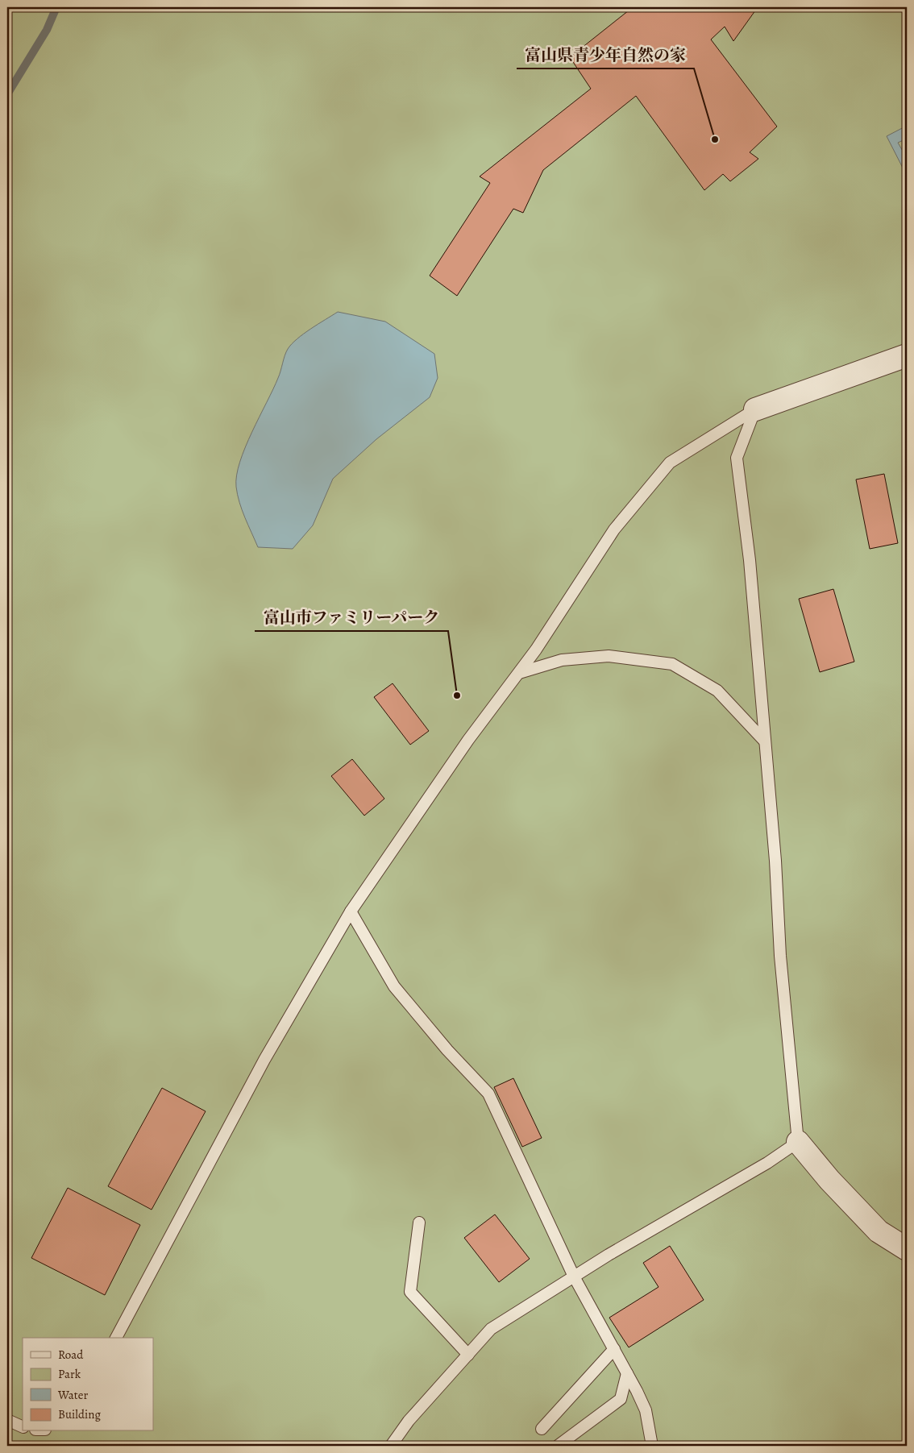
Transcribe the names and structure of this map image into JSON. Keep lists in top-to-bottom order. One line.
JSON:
{"places":["富山県青少年自然の家","富山市ファミリーパーク"],"legend":["Road","Park","Water","Building"]}
